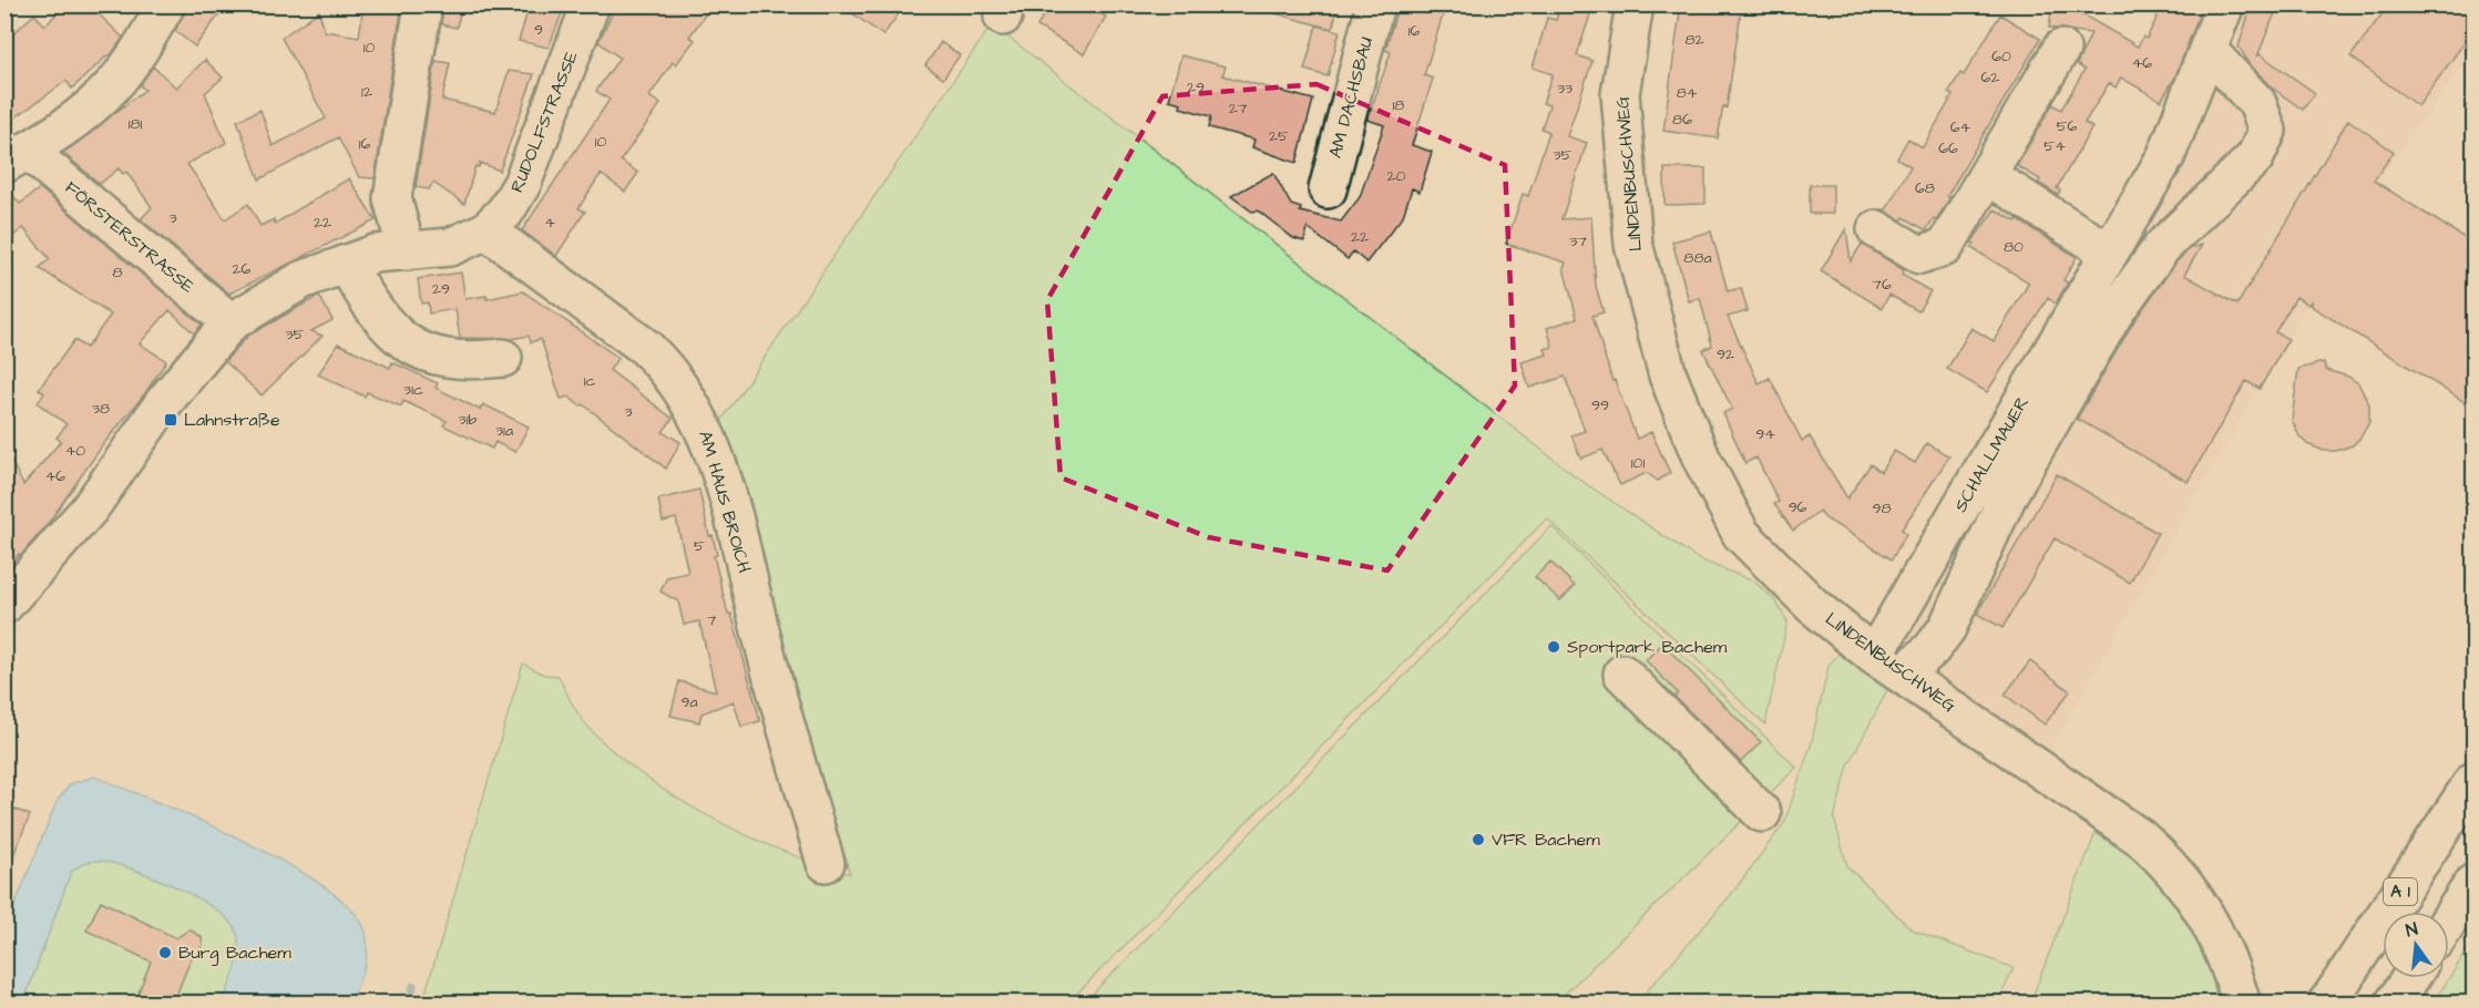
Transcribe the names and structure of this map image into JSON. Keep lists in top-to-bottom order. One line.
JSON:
{"streets":{"main road":["AM DACHSBAU","RUDOLFSTRASSE","LINDENBUSCHWEG","FÖRSTERSTRASSE","SCHALLMAUER","AM HAUS BROICH","A 1"]},"crossings":[["RUDOLFSTRASSE","AM HAUS BROICH"],["LINDENBUSCHWEG","SCHALLMAUER"]],"places":{"transit":["Lahnstraße"],"other":["Sportpark Bachem","VFR Bachem","Burg Bachem"]},"house_numbers":["9","16","82","10","60","46","62","29","33","12","84","18","27","86","181","56","64","25","10","16","54","66","35","20","68","3","22","4","22","37","80","88a","26","8","76","29","35","92","1c","31c","99","38","3","31b","31a","94","40","101","46","96","98","5","7","9a"],"north":"top"}
